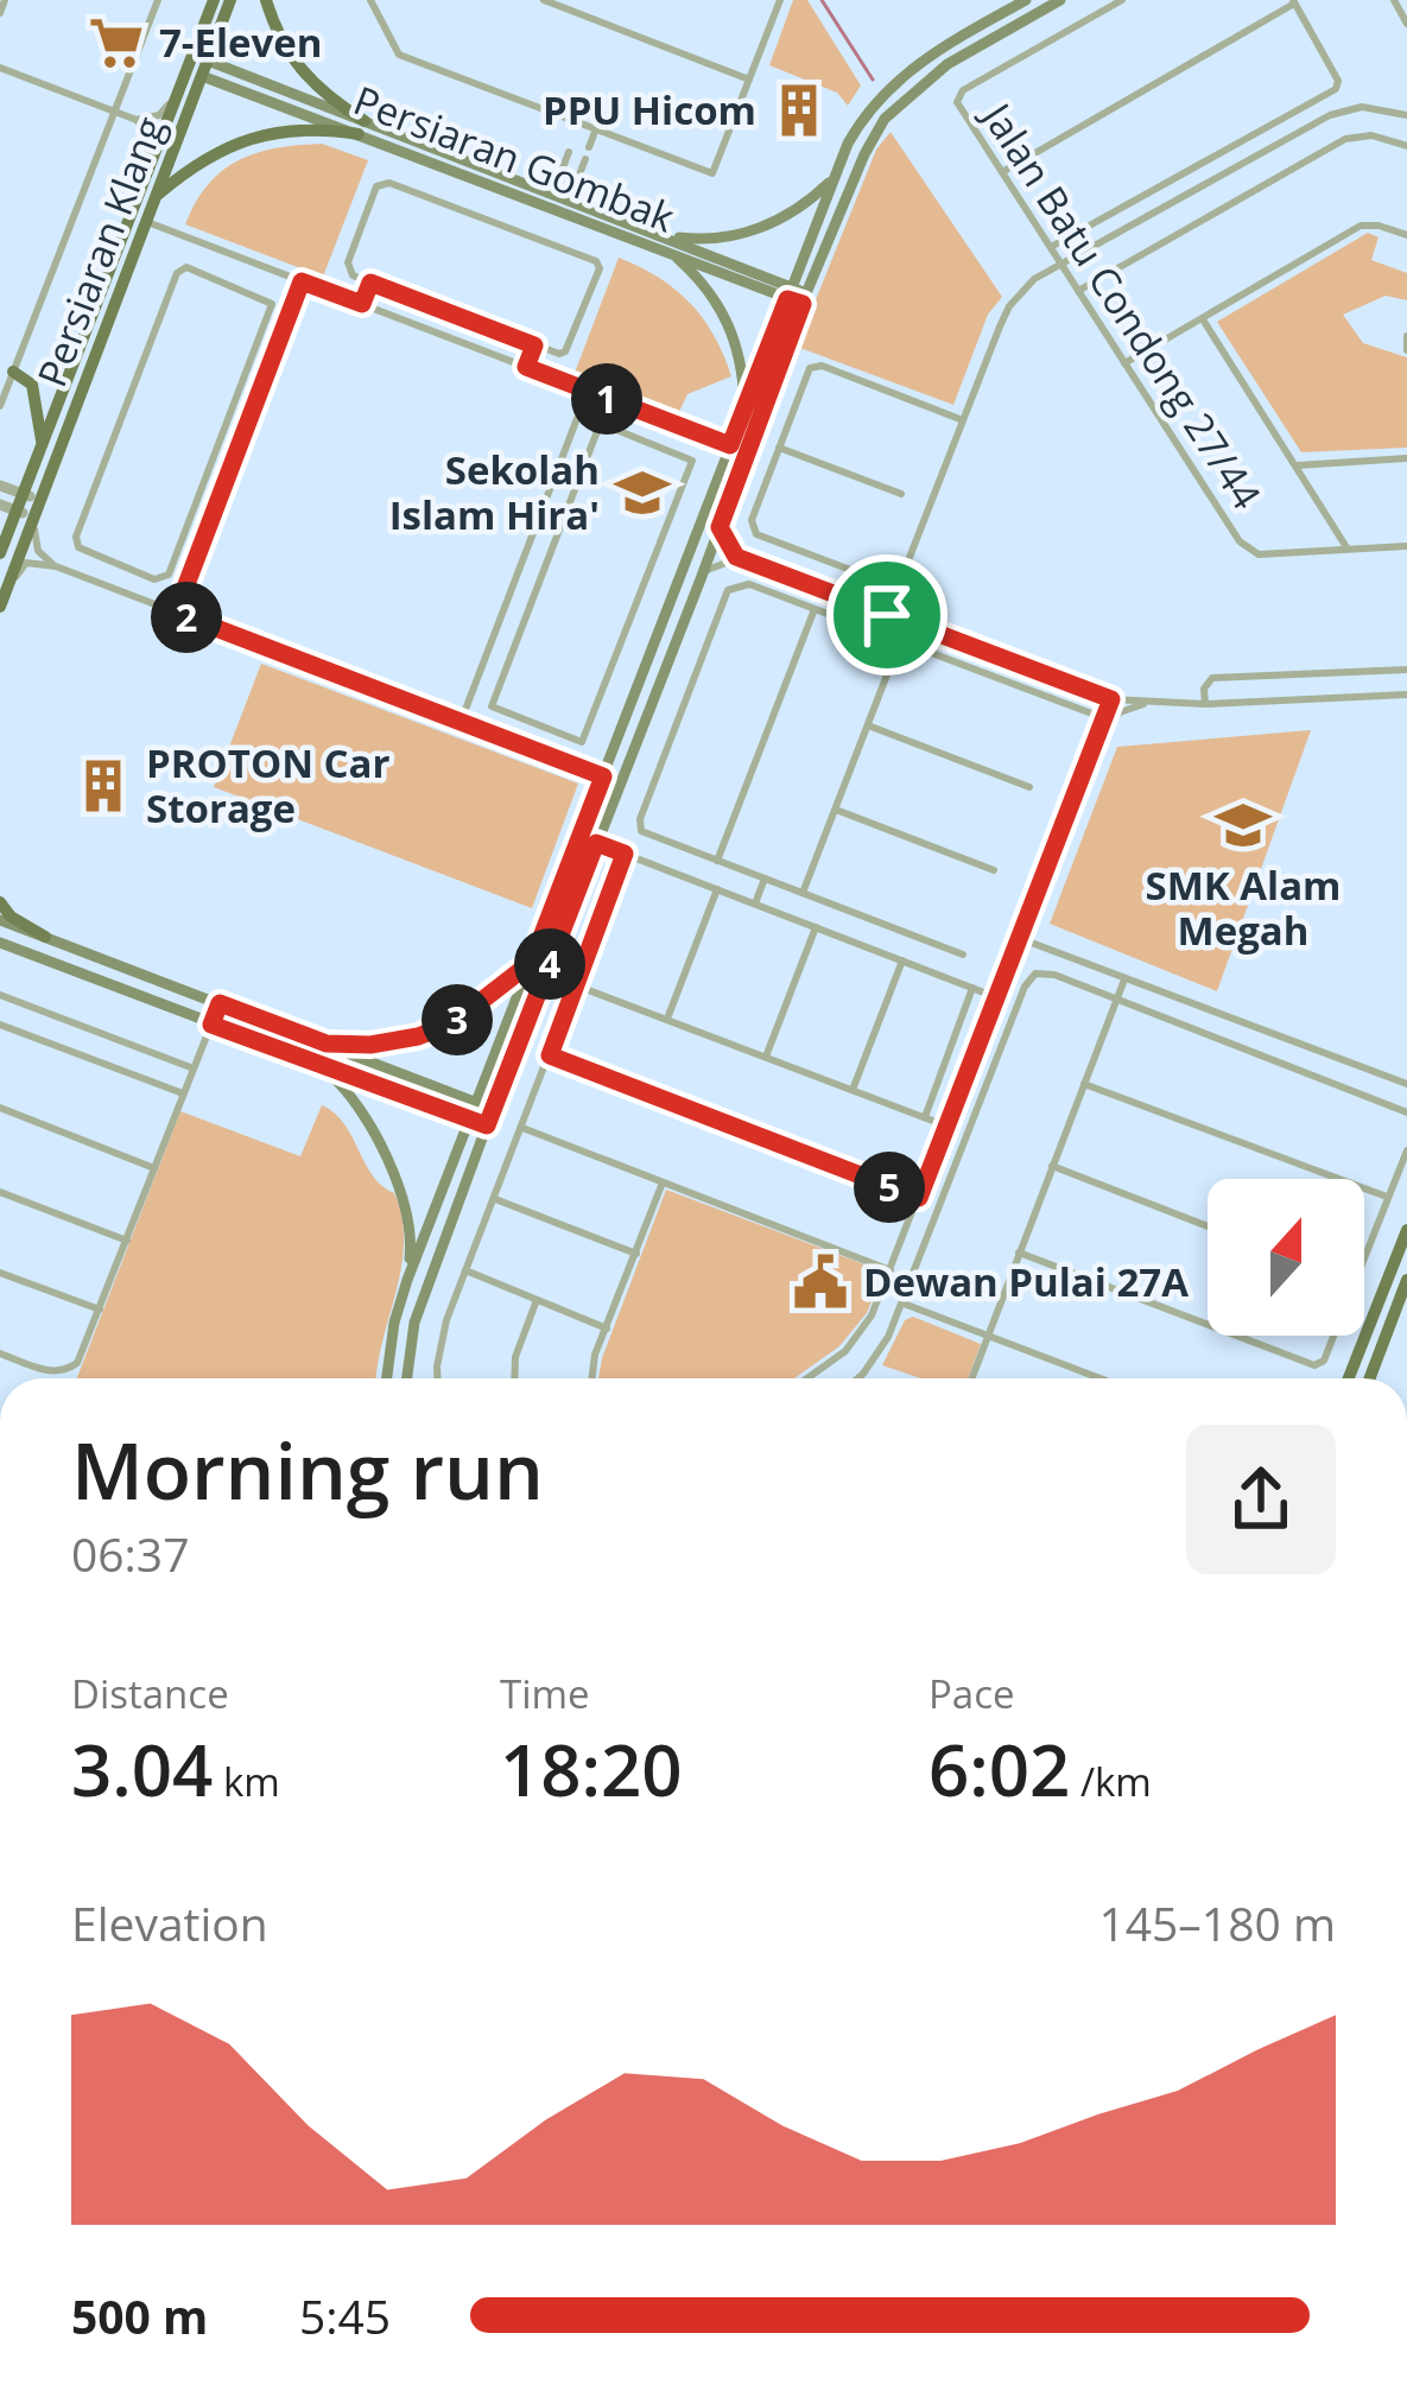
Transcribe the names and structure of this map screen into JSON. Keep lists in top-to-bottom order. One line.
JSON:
{"streets":{"main road":["Persiaran Gombak","Persiaran Klang"],"street":["Jalan Batu Condong 27/44"]},"crossings":[["Persiaran Gombak","Persiaran Klang"]],"places":{"supermarket":["7-Eleven"],"building":["PPU Hicom","PROTON Car Storage"],"school or university":["Sekolah Islam Hira'","SMK Alam Megah"],"public building":["Dewan Pulai 27A"]},"north":"top","page":{"pins":["1","2","4","3","5"],"heading":["Morning run","06:37"],"stats":[["Distance","3.04 km"],["Time","18:20"],["Pace","6:02 /km"]],"chart":["Elevation","145–180 m"],"list":[{"name":"500 m","note":"5:45"}]}}
